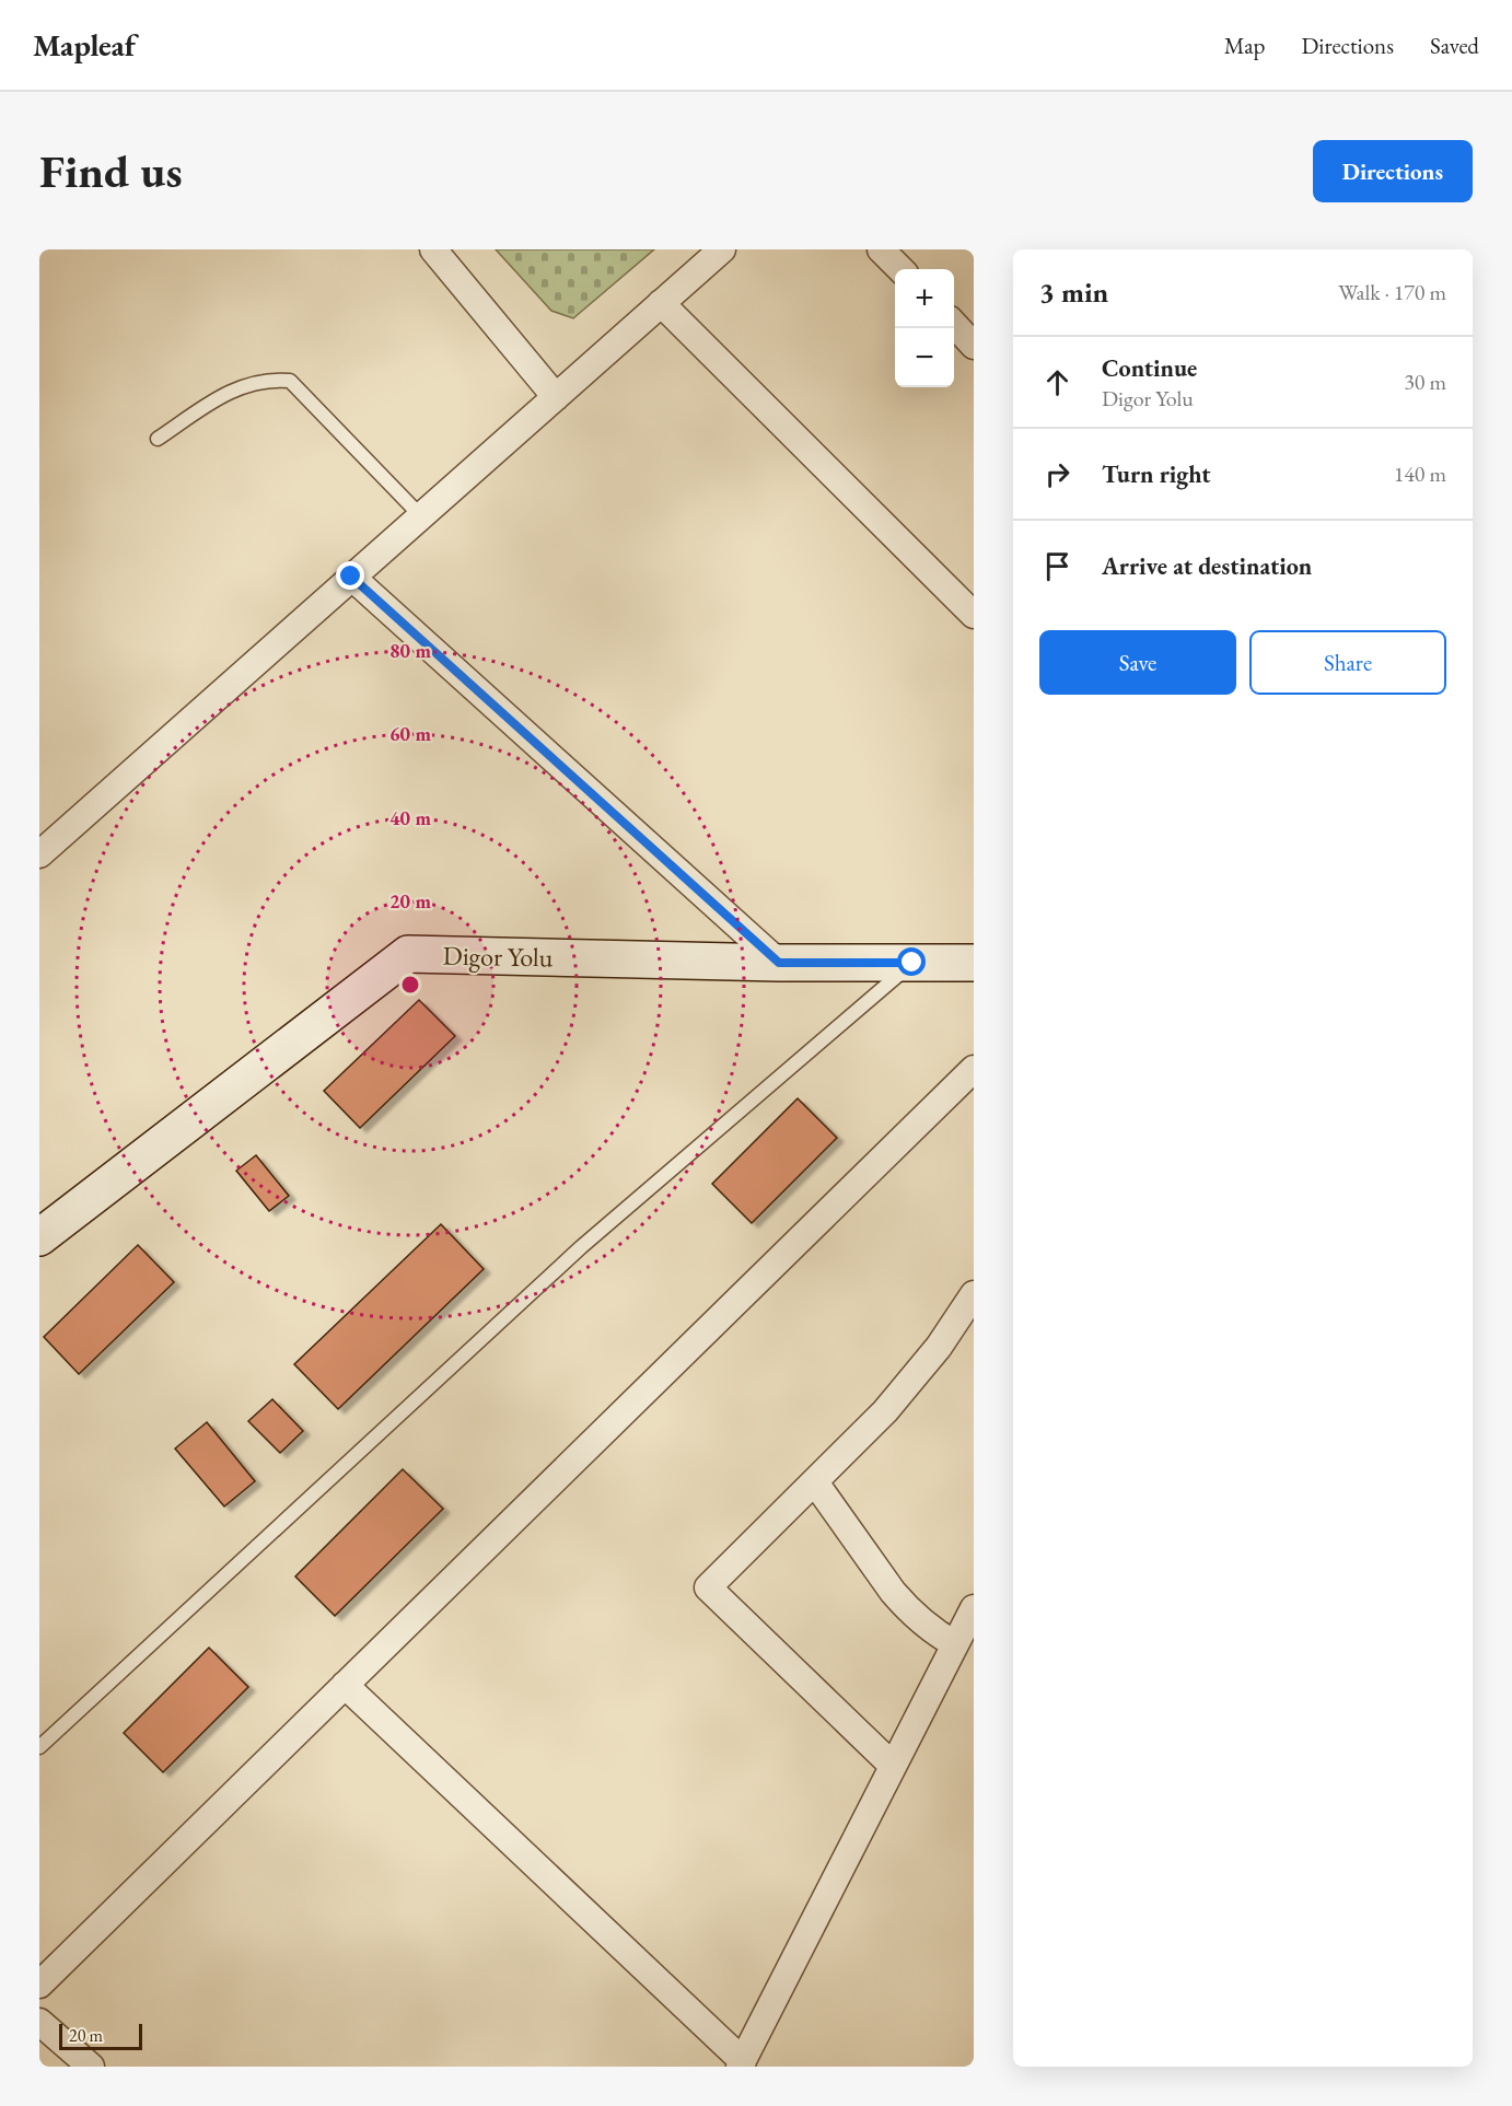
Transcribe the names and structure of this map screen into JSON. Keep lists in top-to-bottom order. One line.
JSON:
{"streets":{"main road":["Digor Yolu"]},"scale_bar":"20 m","page":{"header":"Mapleaf","nav":["Map","Directions","Saved"],"buttons":["Directions",["Save","Share"]],"title":"Find us","heading":["3 min","Walk · 170 m"],"map_buttons":["+","−"],"list":[["Continue","Digor Yolu","30 m"],["Turn right","140 m"],"Arrive at destination"],"scale":"20 m"},"rings":["80 m","60 m","40 m","20 m"]}
